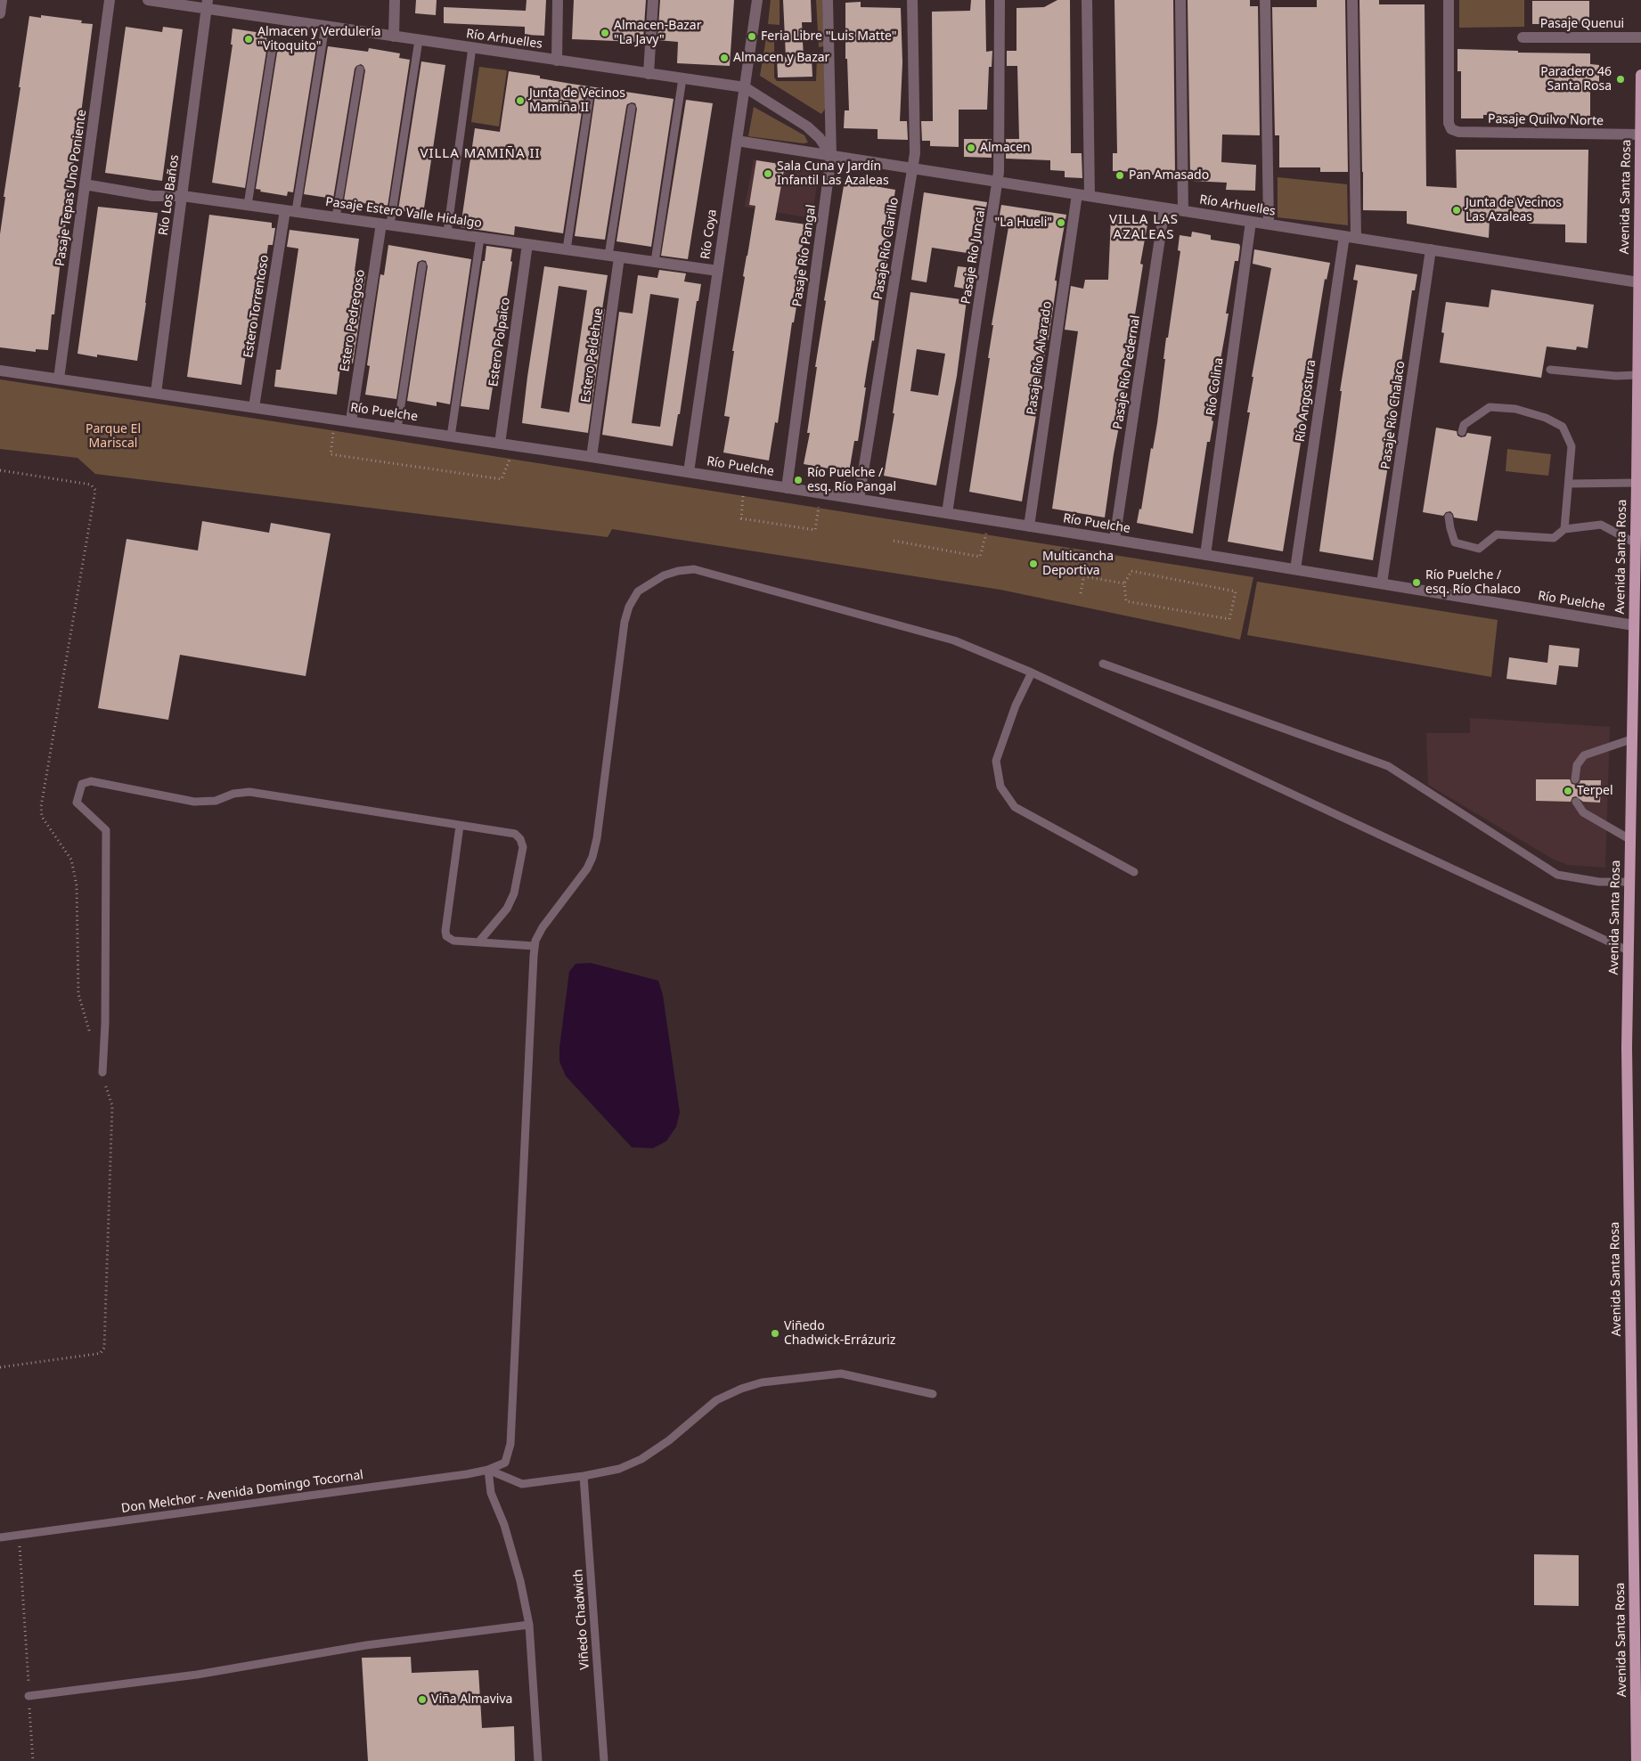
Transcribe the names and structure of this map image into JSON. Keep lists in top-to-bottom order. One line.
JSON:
{"streets":{"main road":["Avenida Santa Rosa"],"street":["Pasaje Quenui","Río Arhuelles","Pasaje Quilvo Norte","Pasaje Tepas Uno Poniente","Río Los Baños","Pasaje Estero Valle Hidalgo","Río Coya","Pasaje Río Clarillo","Pasaje Río Pangal","Pasaje Río Juncal","Estero Torrentoso","Estero Pedregoso","Estero Polpaico","Estero Peldehue","Pasaje Río Alvarado","Pasaje Río Pedernal","Río Colina","Río Angostura","Río Puelche","Pasaje Río Chalaco"],"lane":["Don Melchor - Avenida Domingo Tocornal","Viñedo Chadwich"]},"crossings":[["Río Arhuelles","Río Los Baños"],["Río Arhuelles","Avenida Santa Rosa"],["Río Arhuelles","Río Coya"],["Río Arhuelles","Pasaje Río Clarillo"],["Río Arhuelles","Pasaje Río Pangal"],["Río Arhuelles","Pasaje Río Juncal"],["Río Arhuelles","Pasaje Río Alvarado"],["Río Arhuelles","Pasaje Río Pedernal"],["Río Arhuelles","Río Colina"],["Río Arhuelles","Río Angostura"],["Río Arhuelles","Pasaje Río Chalaco"],["Pasaje Quilvo Norte","Avenida Santa Rosa"],["Pasaje Tepas Uno Poniente","Pasaje Estero Valle Hidalgo"],["Pasaje Tepas Uno Poniente","Río Puelche"],["Río Los Baños","Pasaje Estero Valle Hidalgo"],["Río Los Baños","Río Puelche"],["Avenida Santa Rosa","Río Puelche"],["Pasaje Estero Valle Hidalgo","Río Coya"],["Pasaje Estero Valle Hidalgo","Estero Torrentoso"],["Pasaje Estero Valle Hidalgo","Estero Pedregoso"],["Pasaje Estero Valle Hidalgo","Estero Polpaico"],["Pasaje Estero Valle Hidalgo","Estero Peldehue"],["Río Coya","Río Puelche"],["Pasaje Río Clarillo","Río Puelche"],["Pasaje Río Pangal","Río Puelche"],["Pasaje Río Juncal","Río Puelche"],["Estero Torrentoso","Río Puelche"],["Estero Pedregoso","Río Puelche"],["Estero Polpaico","Río Puelche"],["Estero Peldehue","Río Puelche"],["Pasaje Río Alvarado","Río Puelche"],["Pasaje Río Pedernal","Río Puelche"],["Río Colina","Río Puelche"],["Río Angostura","Río Puelche"],["Río Puelche","Pasaje Río Chalaco"]],"districts":["VILLA MAMIÑA II","VILLA LAS AZALEAS"],"parks":["Parque El Mariscal"],"places":["Almacen-Bazar \"La Javy\"","Feria Libre \"Luis Matte\"","Almacen y Verdulería \"Vitoquito\"","Almacen y Bazar","Paradero 46 Santa Rosa","Junta de Vecinos Mamiña II","Almacen","Sala Cuna y Jardín Infantil Las Azaleas","Pan Amasado","Junta de Vecinos Las Azaleas","\"La Hueli\"","Río Puelche / esq. Río Pangal","Multicancha Deportiva","Río Puelche / esq. Río Chalaco","Terpel","Viñedo Chadwick-Errázuriz","Viña Almaviva"]}
